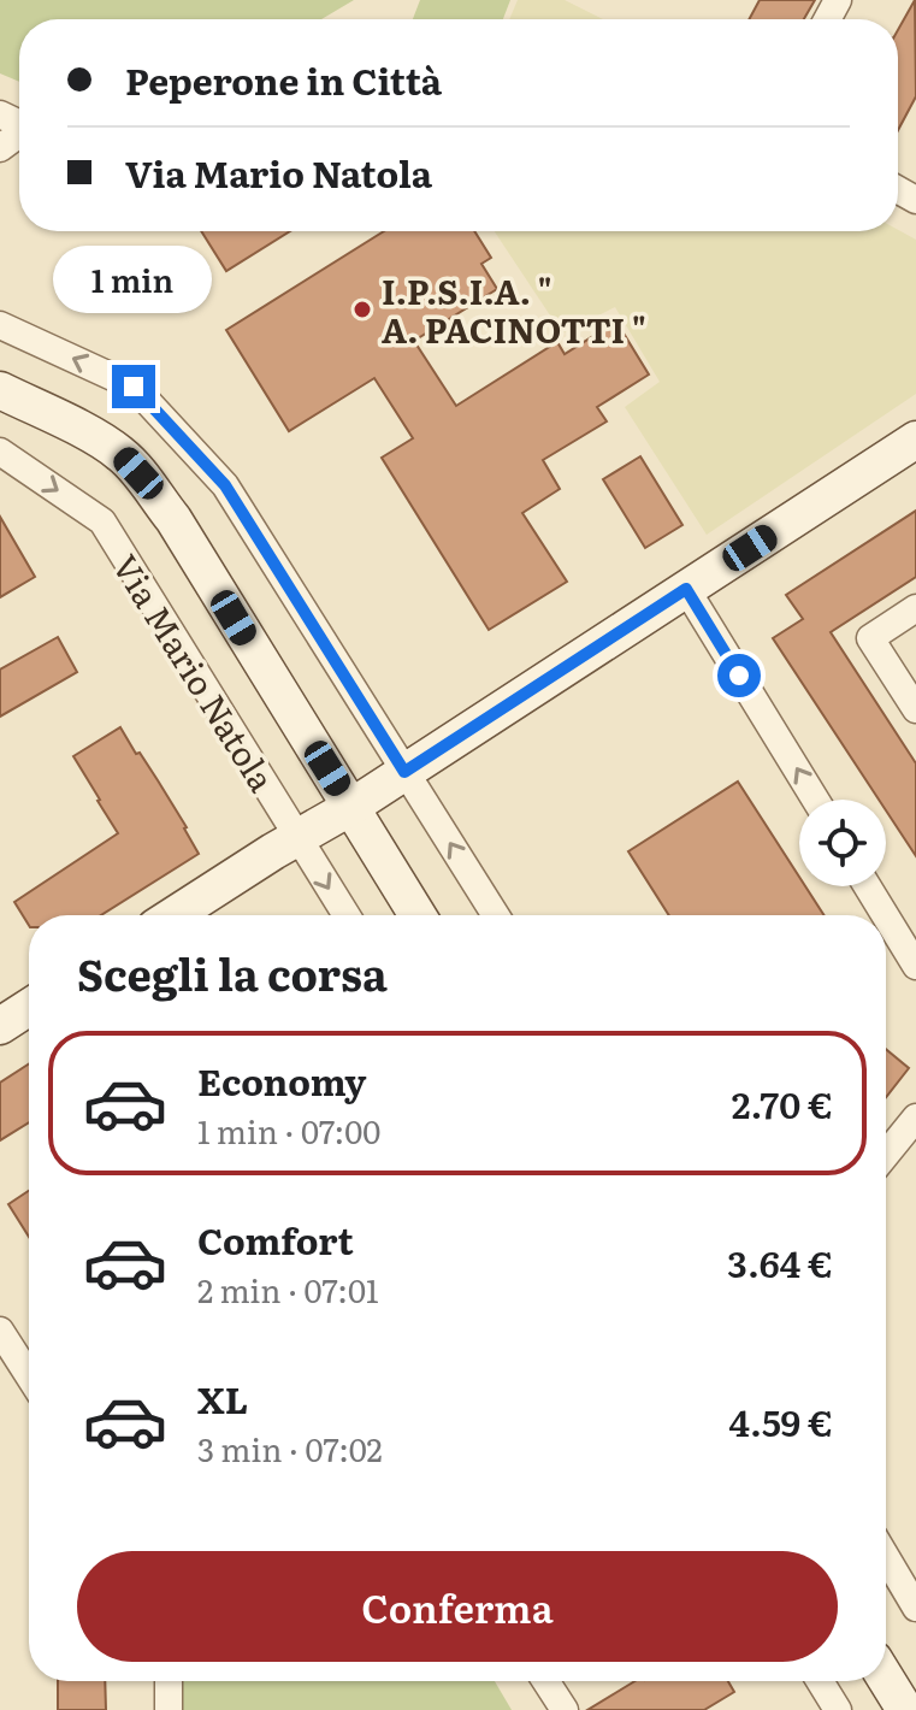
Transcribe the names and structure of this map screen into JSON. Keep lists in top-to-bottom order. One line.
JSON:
{"streets":{"street":["Via Mario Natola"]},"places":["I.P.S.I.A. \" A. PACINOTTI \""],"page":{"banner":["Peperone in Città","Via Mario Natola"],"bubble":"1 min","heading":"Scegli la corsa","list":[{"name":"Economy","note":"1 min · 07:00","value":"2.70 €"},{"name":"Comfort","note":"2 min · 07:01","value":"3.64 €"},{"name":"XL","note":"3 min · 07:02","value":"4.59 €"}],"buttons":"Conferma"}}
